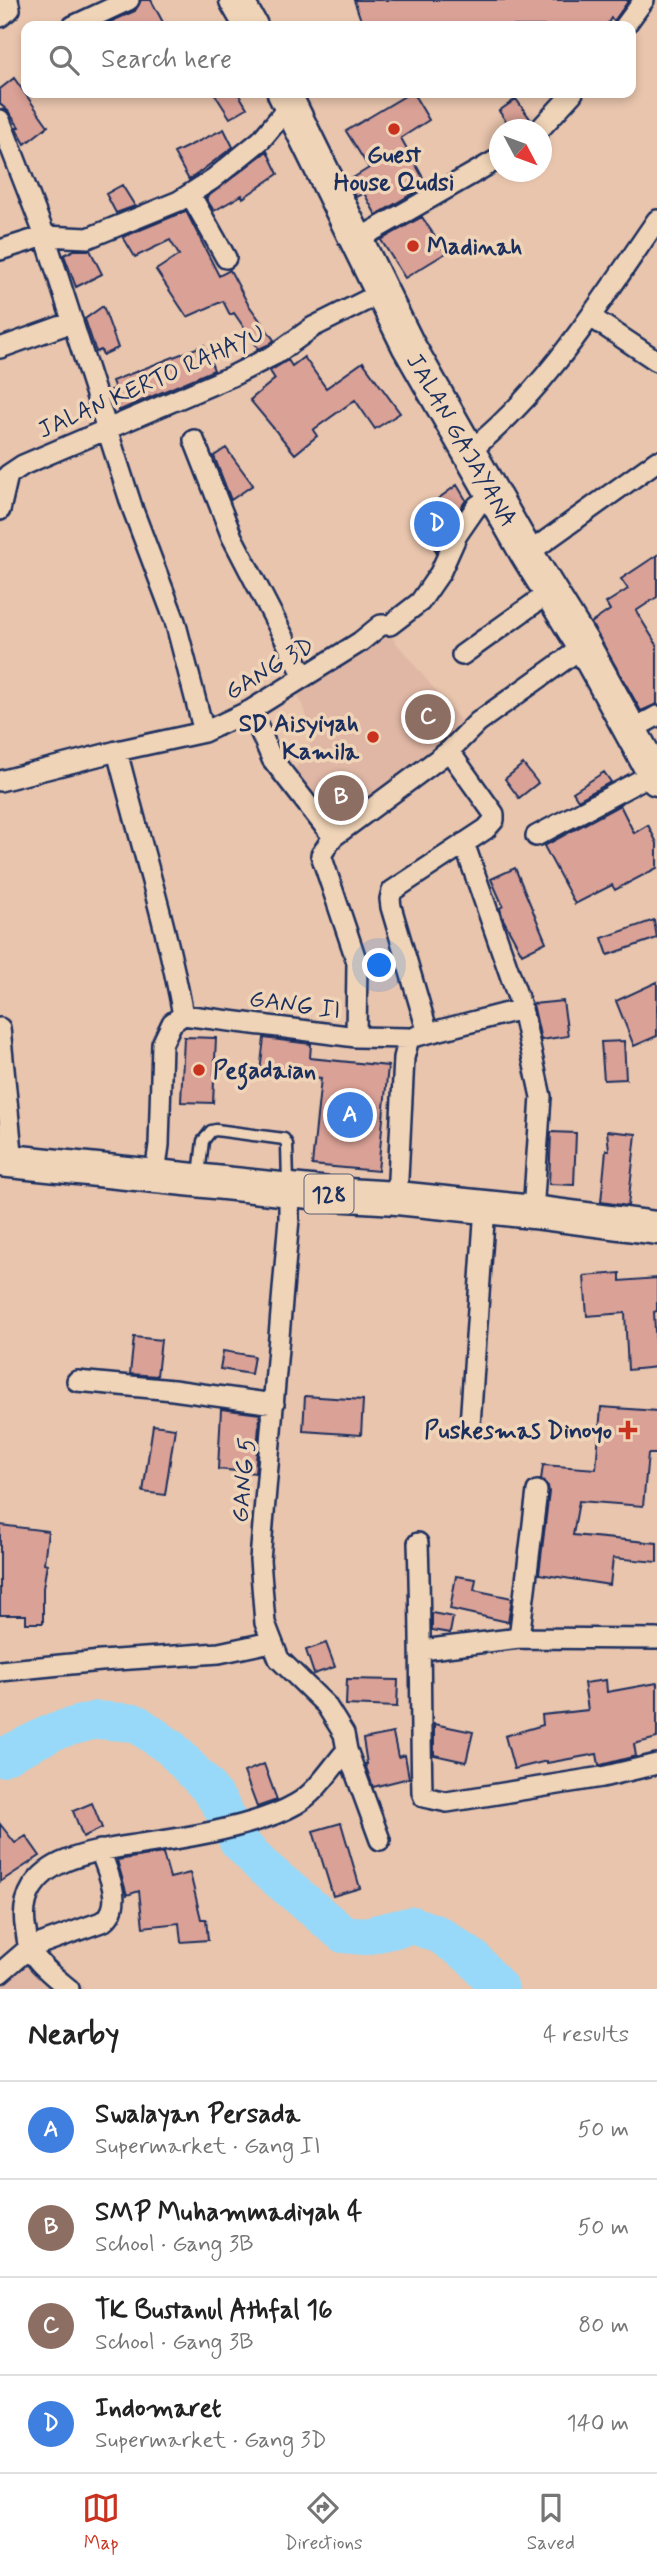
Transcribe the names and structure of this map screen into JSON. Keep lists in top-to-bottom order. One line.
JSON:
{"streets":{"main road":["JALAN GAJAYANA","128"],"street":["JALAN KERTO RAHAYU","GANG 3D","GANG II","GANG 5"]},"crossings":[["JALAN KERTO RAHAYU","JALAN GAJAYANA"],["JALAN GAJAYANA","GANG 3D"],["128","GANG 5"]],"places":{"other":["Guest House Qudsi","Madinah","SD Aisyiyah Kamila","Pegadaian"],"health":["Puskesmas Dinoyo"]},"north":"bottom right","page":{"search":"Search here","pins":["D","C","B","A"],"heading":["Nearby","4 results"],"list":[{"mark":"A","name":"Swalayan Persada","note":"Supermarket · Gang II","value":"50 m"},{"mark":"B","name":"SMP Muhammadiyah 4","note":"School · Gang 3B","value":"50 m"},{"mark":"C","name":"TK Bustanul Athfal 16","note":"School · Gang 3B","value":"80 m"},{"mark":"D","name":"Indomaret","note":"Supermarket · Gang 3D","value":"140 m"}],"nav":["Map","Directions","Saved"]}}
